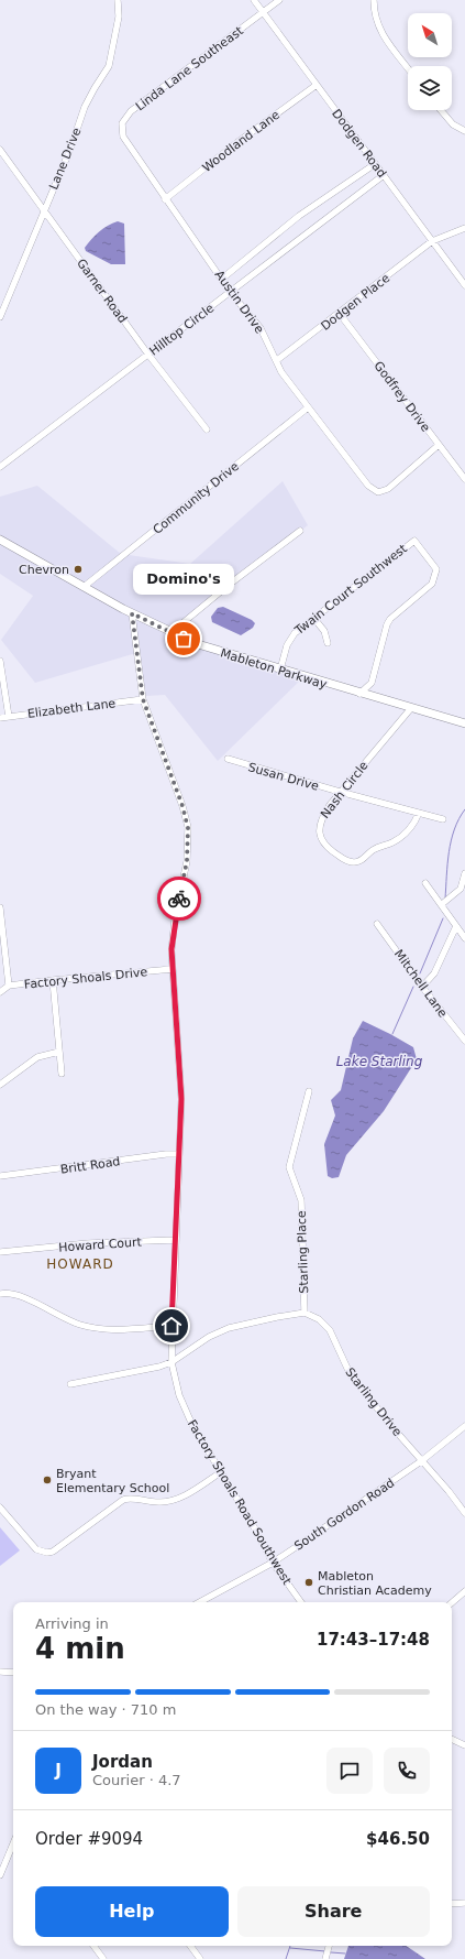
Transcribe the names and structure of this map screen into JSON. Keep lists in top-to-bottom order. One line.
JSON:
{"streets":{"main road":["Mableton Parkway"],"street":["Linda Lane Southeast","Woodland Lane","Dodgen Road","Lane Drive","Garner Road","Austin Drive","Dodgen Place","Hilltop Circle","Godfrey Drive","Community Drive","Twain Court Southwest","Elizabeth Lane","Susan Drive","Nash Circle","Factory Shoals Drive","Mitchell Lane","Britt Road","Howard Court","Starling Place","Starling Drive","Factory Shoals Road Southwest","South Gordon Road"]},"crossings":[["Linda Lane Southeast","Dodgen Road"],["Linda Lane Southeast","Austin Drive"],["Woodland Lane","Dodgen Road"],["Woodland Lane","Austin Drive"],["Dodgen Road","Dodgen Place"],["Dodgen Road","Hilltop Circle"],["Lane Drive","Garner Road"],["Garner Road","Hilltop Circle"],["Austin Drive","Dodgen Place"],["Austin Drive","Hilltop Circle"],["Austin Drive","Godfrey Drive"],["Austin Drive","Community Drive"],["Dodgen Place","Godfrey Drive"],["Community Drive","Mableton Parkway"],["Twain Court Southwest","Mableton Parkway"],["Mableton Parkway","Nash Circle"],["Mableton Parkway","Factory Shoals Road Southwest"],["Elizabeth Lane","Factory Shoals Road Southwest"],["Susan Drive","Nash Circle"],["Factory Shoals Drive","Factory Shoals Road Southwest"],["Britt Road","Factory Shoals Road Southwest"],["Howard Court","Factory Shoals Road Southwest"],["Starling Place","Starling Drive"],["Starling Drive","South Gordon Road"],["Factory Shoals Road Southwest","South Gordon Road"]],"districts":["HOWARD"],"water":["Lake Starling"],"places":["Chevron","Domino's","Bryant Elementary School","Mableton Christian Academy"],"north":"top left","page":{"bubble":"Domino's","heading":["4 min","Arriving in","17:43–17:48"],"panel":["Jordan","Courier · 4.7","Order #9094","$46.50"],"bar":"On the way · 710 m","round":"J","buttons":["Help","Share"]}}
